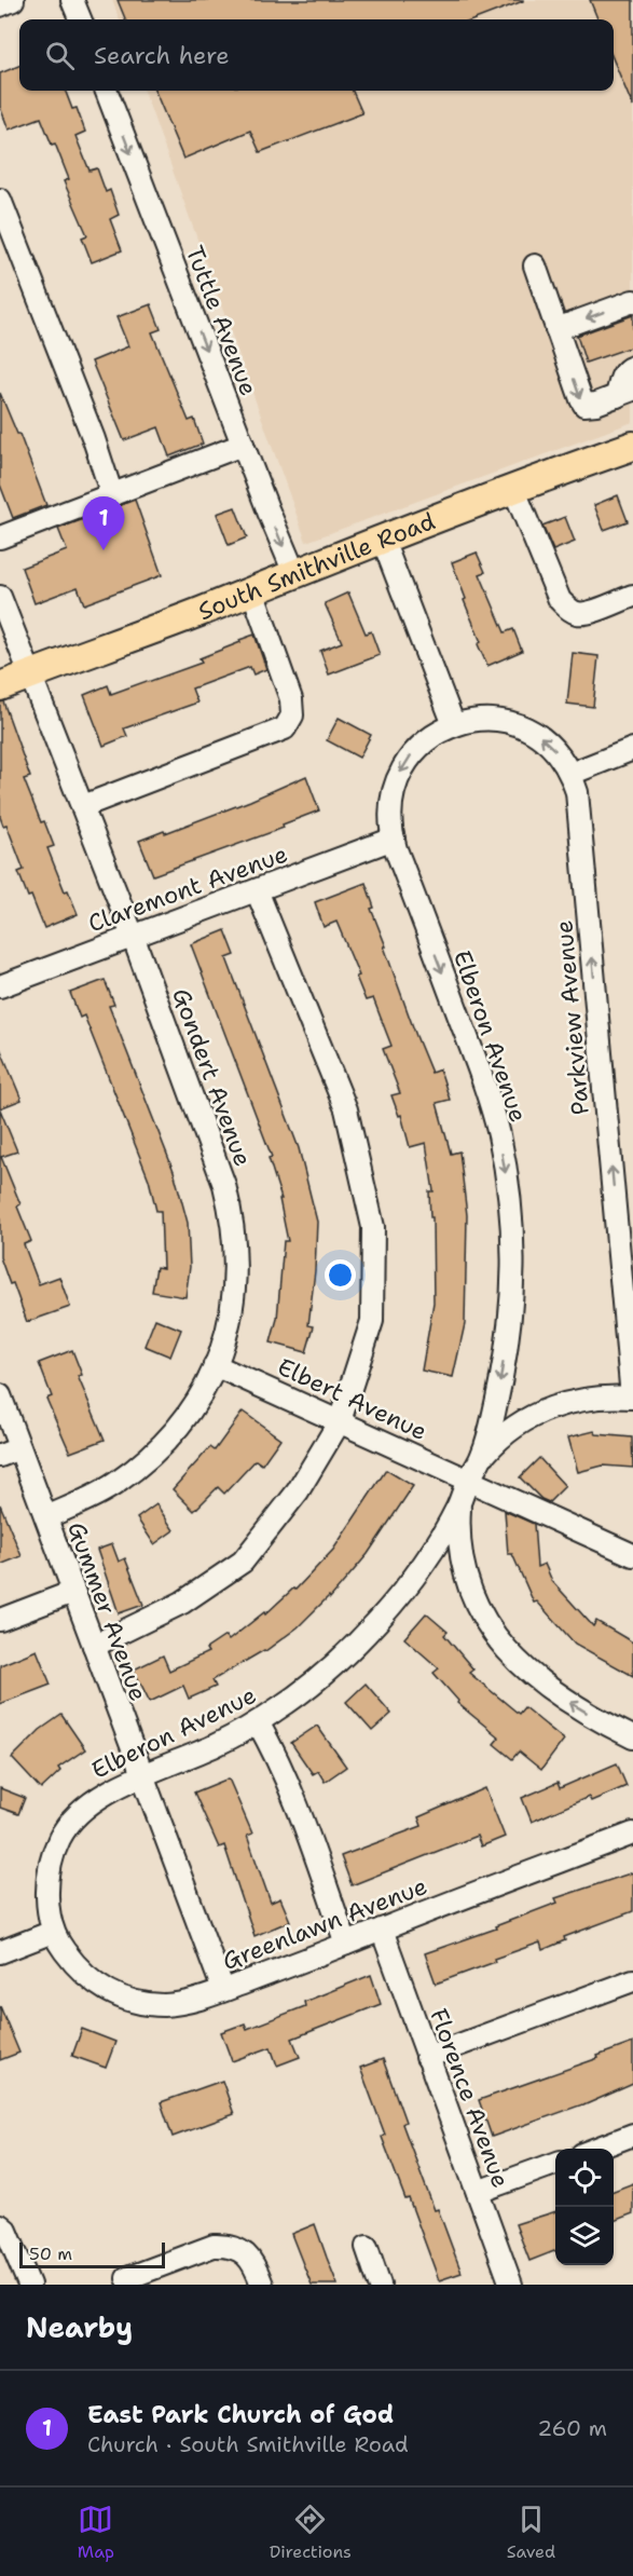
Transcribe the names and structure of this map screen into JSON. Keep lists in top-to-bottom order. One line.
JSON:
{"streets":{"main road":["South Smithville Road"],"street":["Tuttle Avenue","Claremont Avenue","Parkview Avenue","Elberon Avenue","Gondert Avenue","Elbert Avenue","Gummer Avenue","Greenlawn Avenue","Florence Avenue"]},"crossings":[["Tuttle Avenue","South Smithville Road"],["South Smithville Road","Gondert Avenue"],["Claremont Avenue","Elberon Avenue"],["Claremont Avenue","Gondert Avenue"],["Parkview Avenue","Elberon Avenue"],["Elberon Avenue","Elbert Avenue"],["Elberon Avenue","Gummer Avenue"],["Elberon Avenue","Greenlawn Avenue"],["Gondert Avenue","Elbert Avenue"],["Gondert Avenue","Gummer Avenue"],["Gummer Avenue","Greenlawn Avenue"],["Greenlawn Avenue","Florence Avenue"]],"one_way":["Parkview Avenue"],"scale_bar":"50 m","page":{"search":"Search here","pins":"1","scale":"50 m","heading":"Nearby","list":[{"mark":"1","name":"East Park Church of God","note":"Church · South Smithville Road","value":"260 m"}],"nav":["Map","Directions","Saved"]}}
